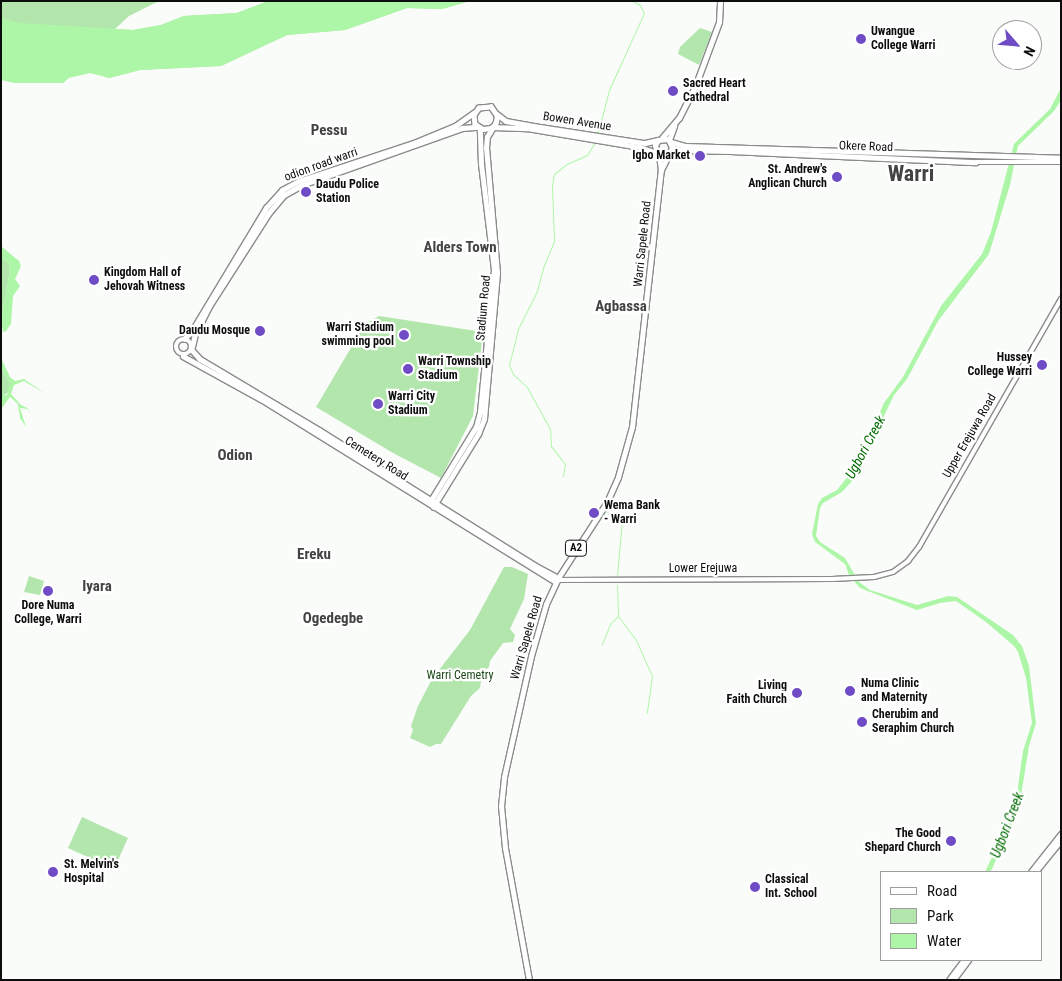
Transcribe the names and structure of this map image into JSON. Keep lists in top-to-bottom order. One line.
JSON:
{"streets":{"highway":["Warri Sapele Road","A2"],"main road":["Bowen Avenue","Okere Road","odion road warri","Stadium Road","Cemetery Road"],"street":["Upper Erejuwa Road","Lower Erejuwa"]},"crossings":[["Bowen Avenue","odion road warri"],["Bowen Avenue","Warri Sapele Road"],["Bowen Avenue","Stadium Road"],["Okere Road","Warri Sapele Road"],["odion road warri","Stadium Road"],["odion road warri","Cemetery Road"],["Warri Sapele Road","Cemetery Road"],["Warri Sapele Road","Lower Erejuwa"],["Stadium Road","Cemetery Road"],["Upper Erejuwa Road","Lower Erejuwa"],["Cemetery Road","Lower Erejuwa"]],"districts":["Pessu","Warri","Alders Town","Agbassa","Odion","Ereku","Iyara","Ogedegbe"],"water":["Ugbori Creek"],"parks":["Warri Cemetry"],"places":["Uwangue College Warri","Sacred Heart Cathedral","Igbo Market","St. Andrew's Anglican Church","Daudu Police Station","Kingdom Hall of Jehovah Witness","Daudu Mosque","Warri Stadium swimming pool","Hussey College Warri","Warri Township Stadium","Warri City Stadium","Wema Bank - Warri","Dore Numa College, Warri","Numa Clinic and Maternity","Living Faith Church","Cherubim and Seraphim Church","The Good Shepard Church","St. Melvin's Hospital","Classical Int. School"],"legend":["Road","Park","Water"],"north":"bottom right"}
